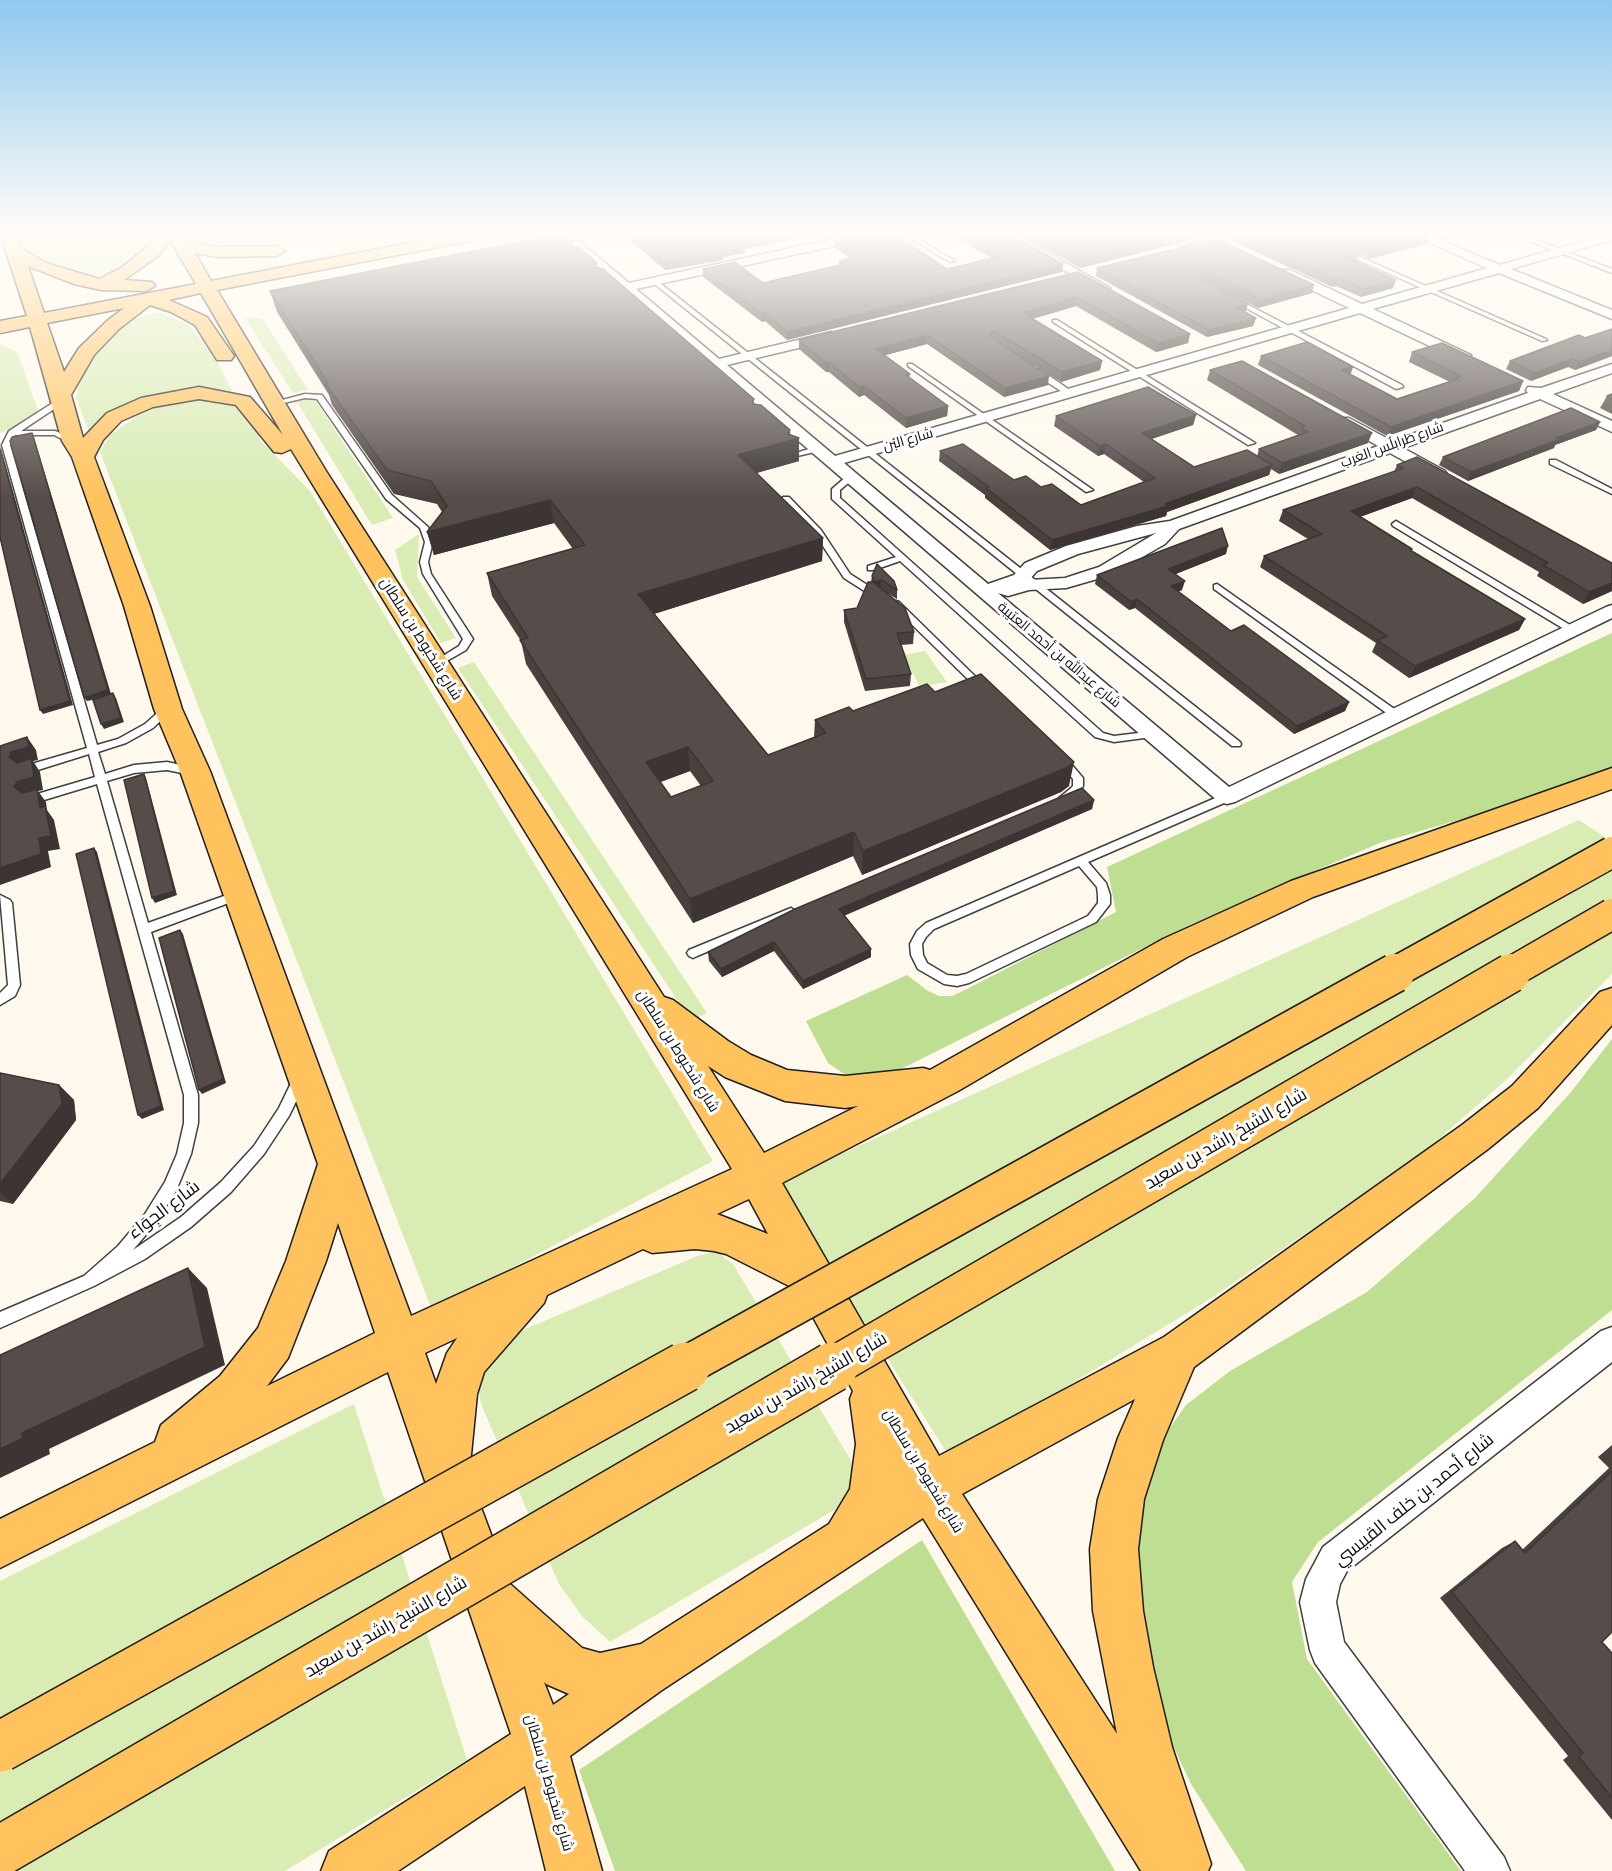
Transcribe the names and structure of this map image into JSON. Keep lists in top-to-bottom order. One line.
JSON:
{"streets":{"main road":["شارع شخبوط بن سلطان","شارع الشيخ راشد بن سعيد"],"street":["شارع البُن","شارع طَرابلُس الغرب","شارع عبدالله بن أحمد العتيبة","شارع أحمد بن خلف القبيسي"],"lane":["شارع الجِوَاء"]},"crossings":[["شارع البُن","شارع عبدالله بن أحمد العتيبة"],["شارع طَرابلُس الغرب","شارع عبدالله بن أحمد العتيبة"],["شارع شخبوط بن سلطان","شارع الجِوَاء"]]}
